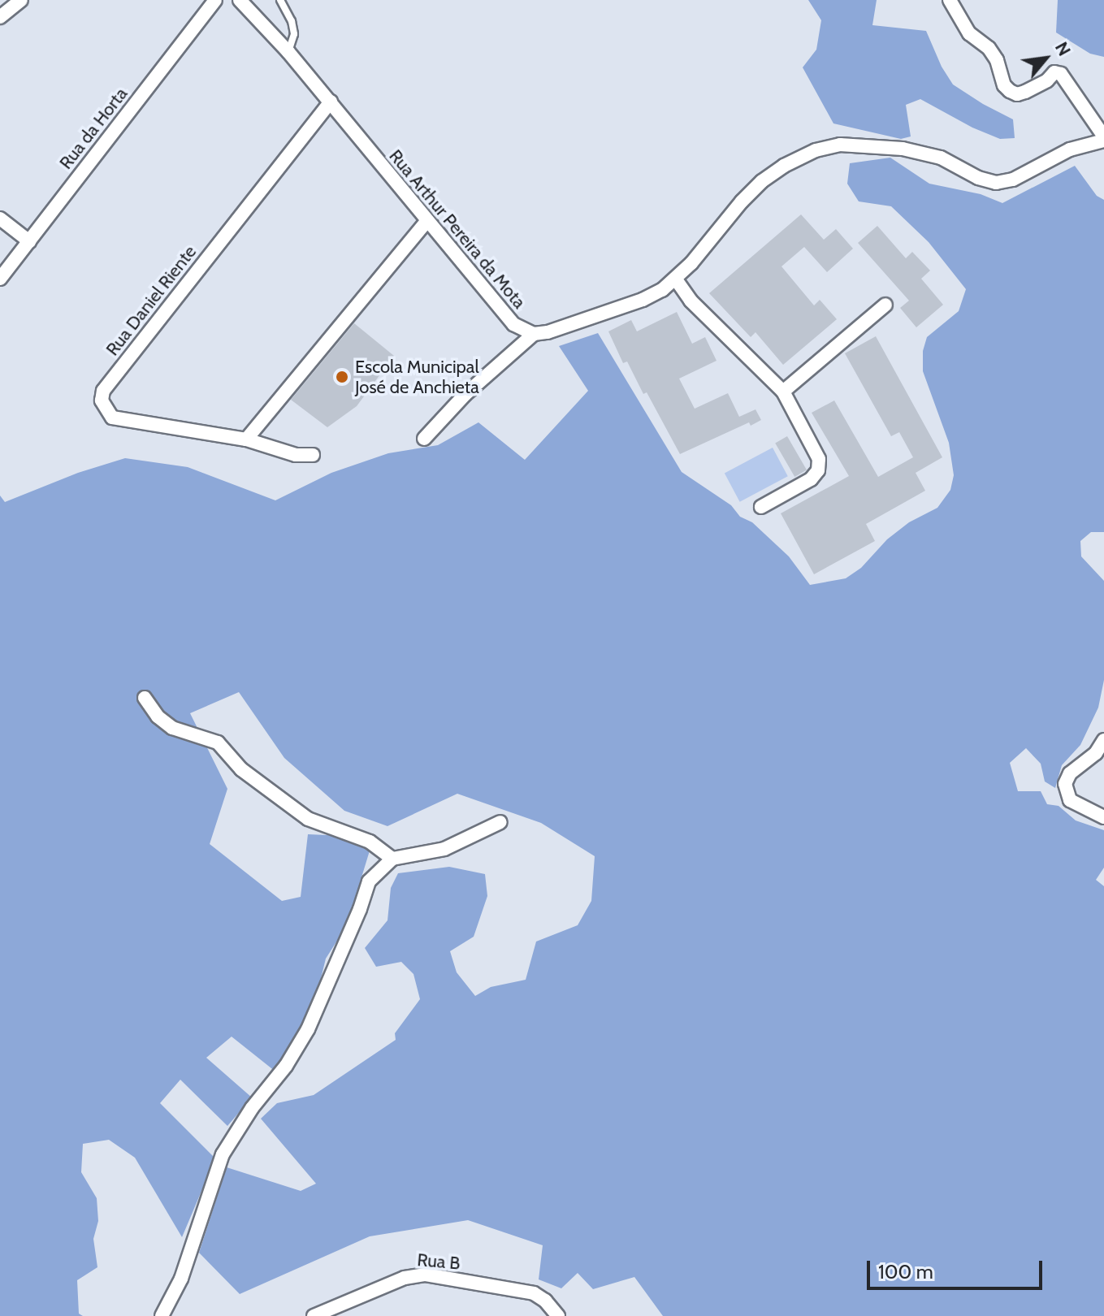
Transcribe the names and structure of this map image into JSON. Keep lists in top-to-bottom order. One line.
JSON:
{"streets":{"street":["Rua da Horta","Rua Arthur Pereira da Mota","Rua Daniel Riente","Rua B"]},"crossings":[["Rua Arthur Pereira da Mota","Rua Daniel Riente"]],"places":["Escola Municipal José de Anchieta"],"scale_bar":"100 m","north":"top right"}
